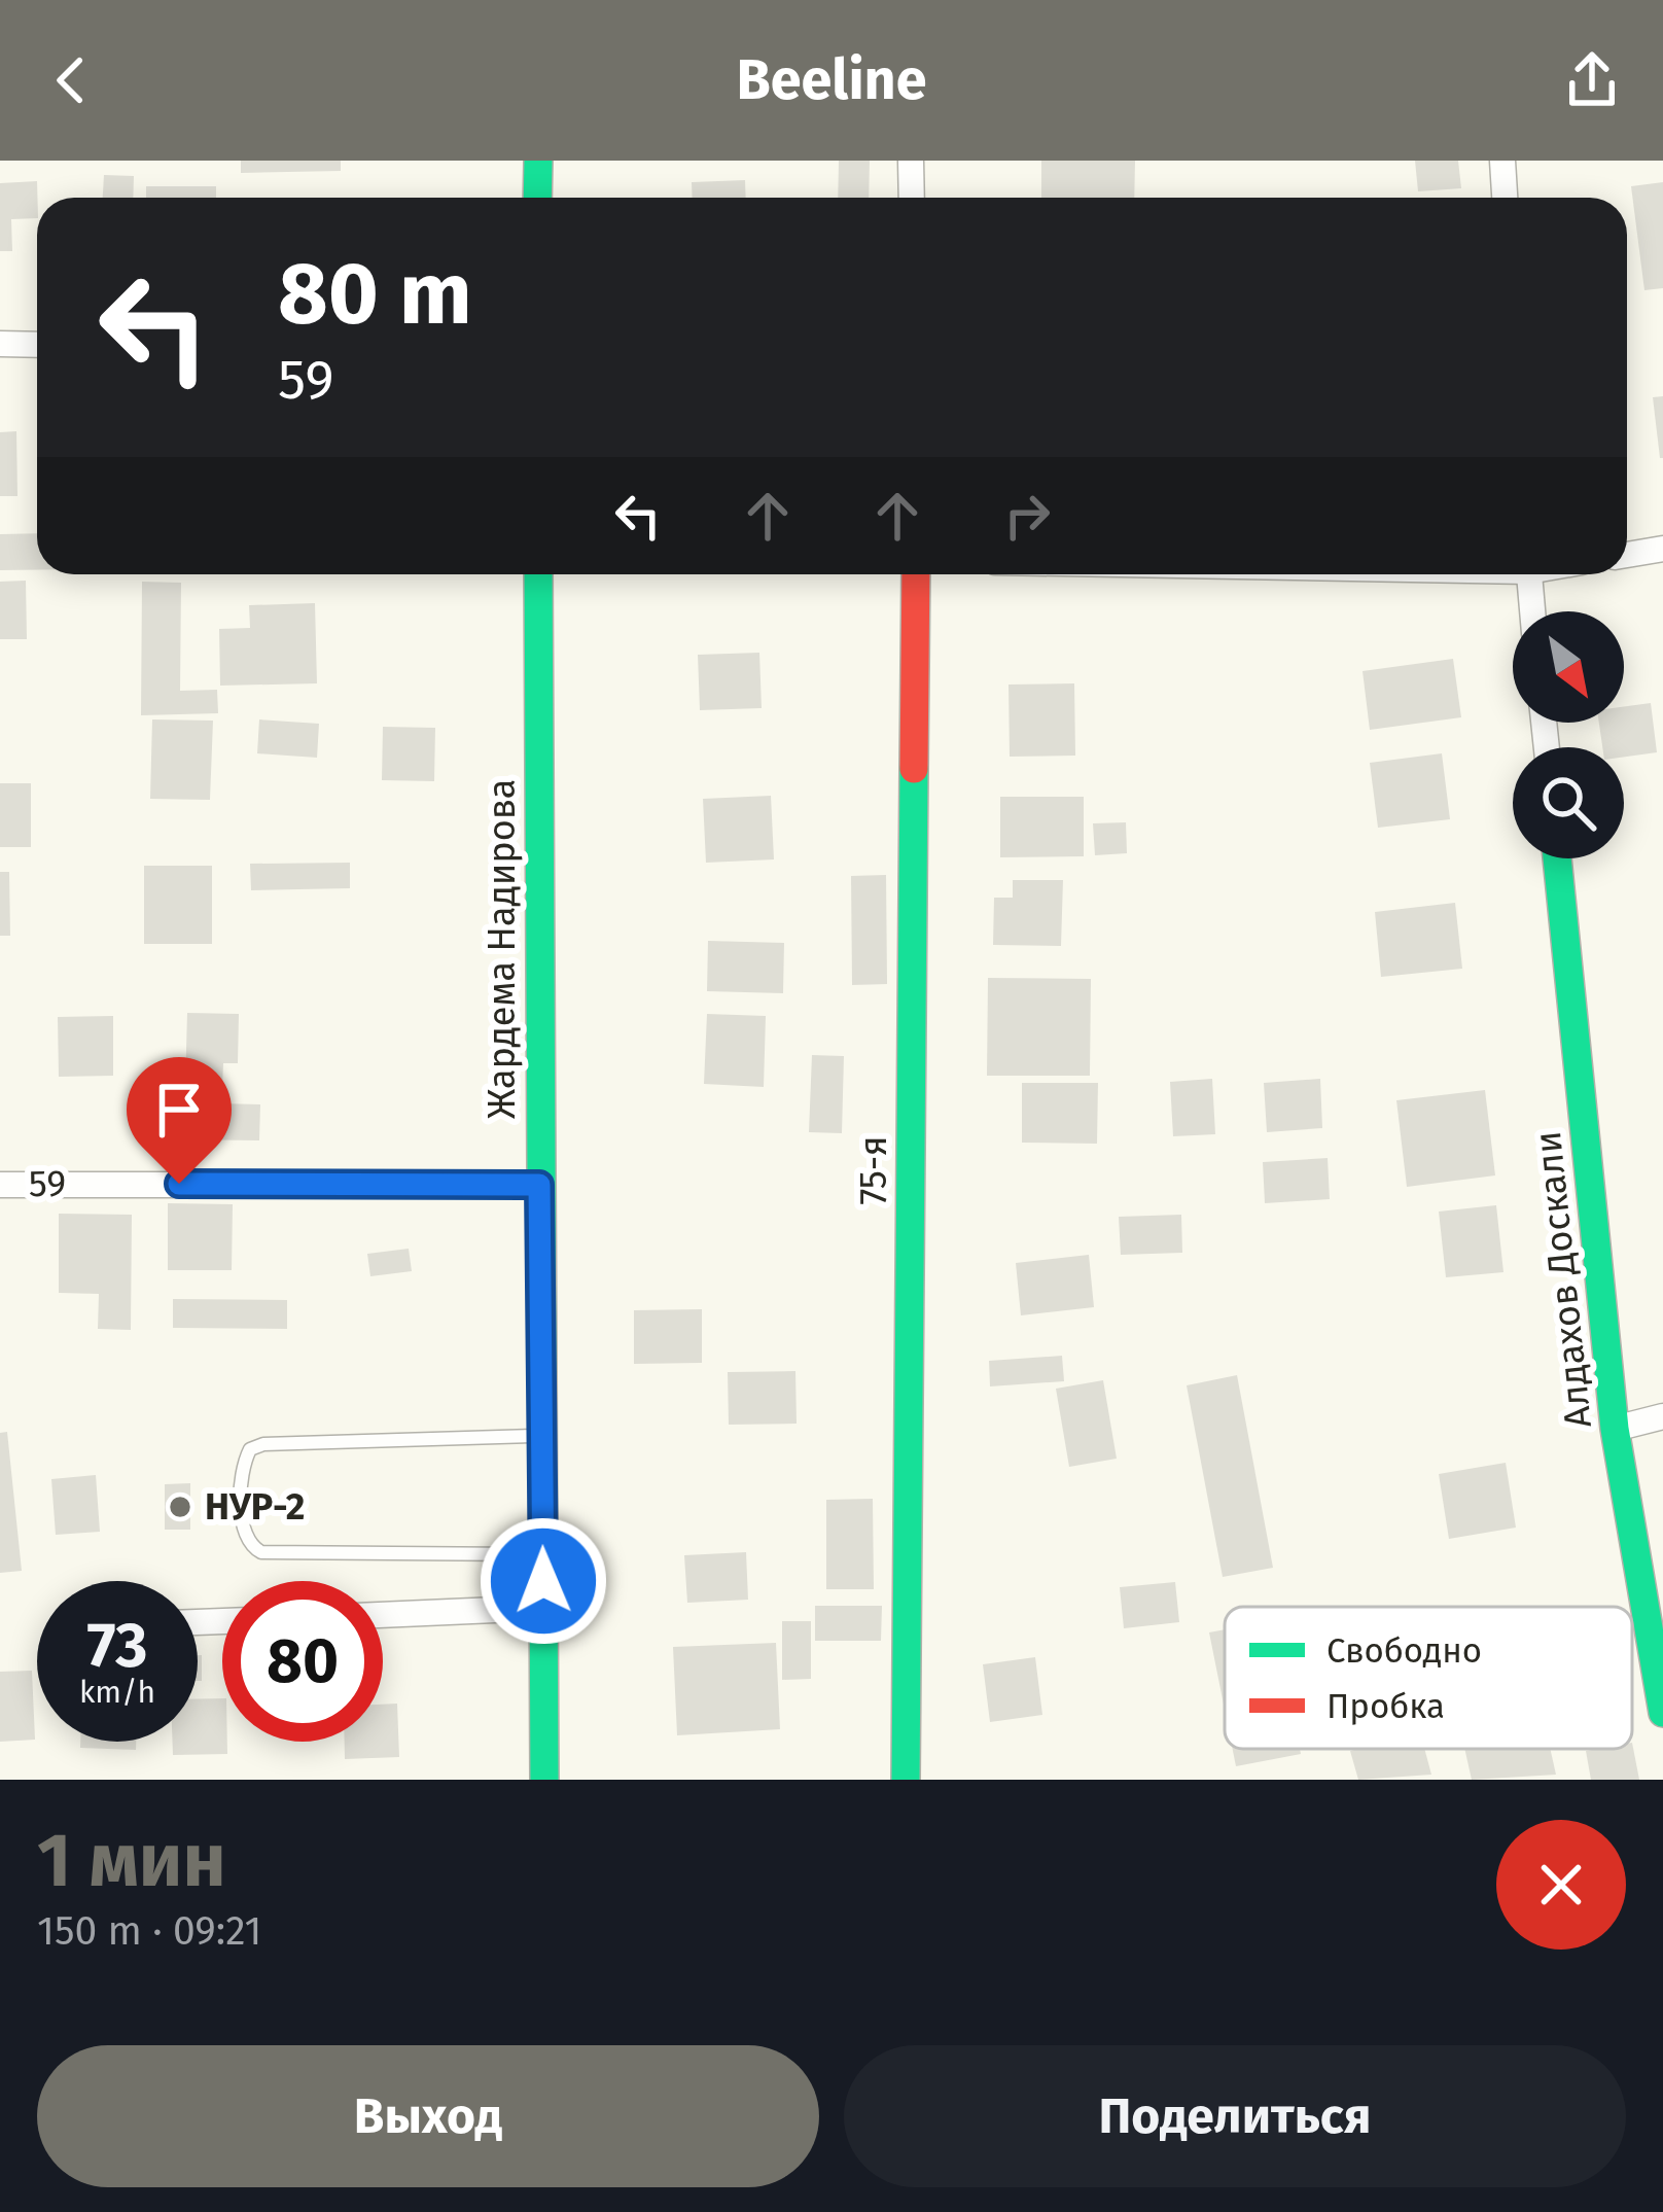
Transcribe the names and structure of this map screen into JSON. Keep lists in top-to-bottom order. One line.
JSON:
{"streets":{"main road":["Жардема Надирова","75-я","Алдахов Доскали"],"street":["59"]},"crossings":[["Жардема Надирова","59"]],"places":["НУР-2"],"legend":["Свободно","Пробка"],"north":"bottom right","page":{"header":"Beeline","turn":["80 m","59"],"speed":"73 km/h","limit":"80","heading":["1 мин","150 m · 09:21"],"buttons":["Выход","Поделиться"]}}
